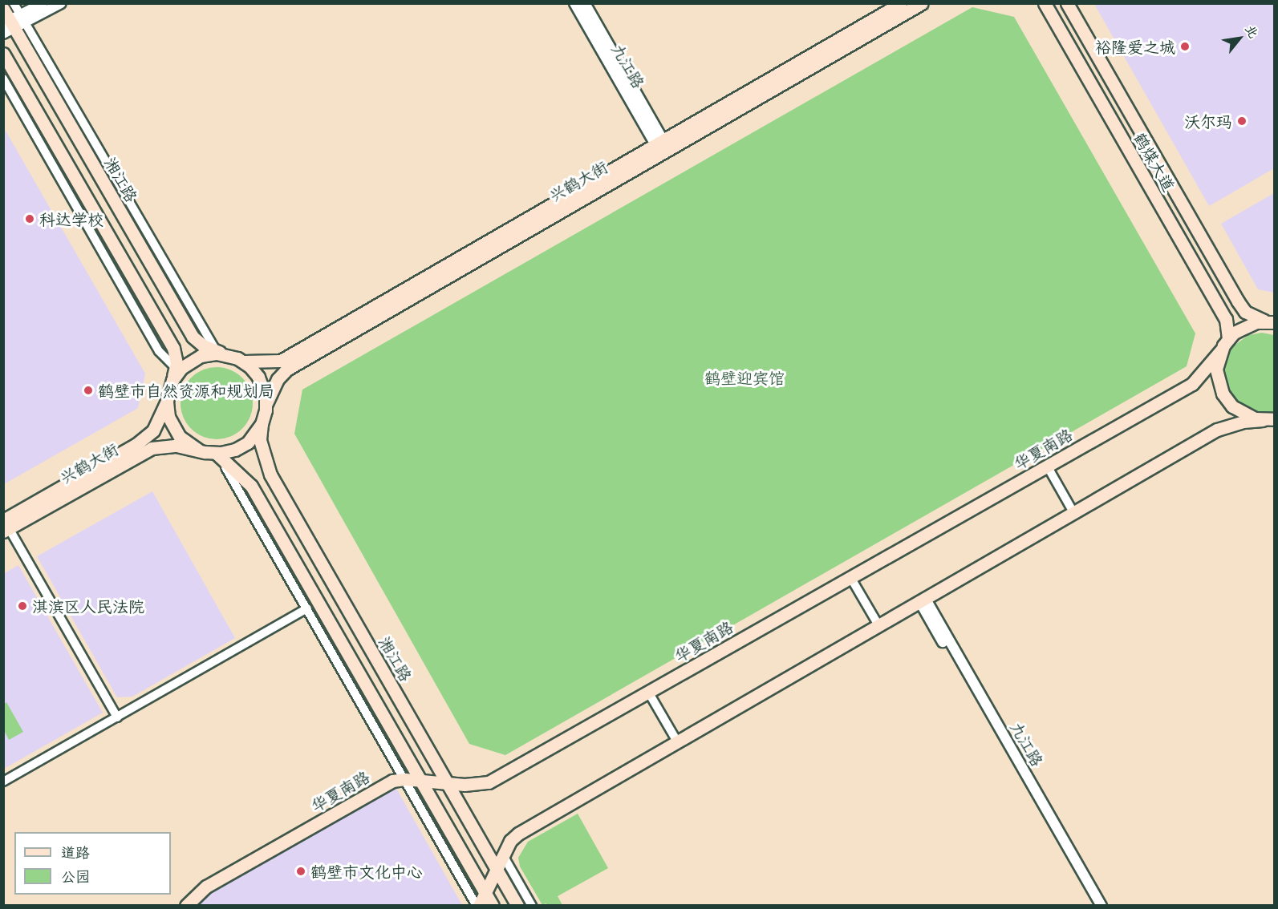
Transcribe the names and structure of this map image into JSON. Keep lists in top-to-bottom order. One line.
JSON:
{"streets":{"main road":["鹤煤大道","湘江路","兴鹤大街","华夏南路"],"street":["九江路"]},"crossings":[["九江路","兴鹤大街"],["鹤煤大道","华夏南路"],["湘江路","兴鹤大街"],["湘江路","华夏南路"]],"parks":["鹤壁迎宾馆"],"places":["裕隆爱之城","沃尔玛","科达学校","鹤壁市自然资源和规划局","淇滨区人民法院","鹤壁市文化中心"],"legend":["道路","公园"],"north":"top right"}
